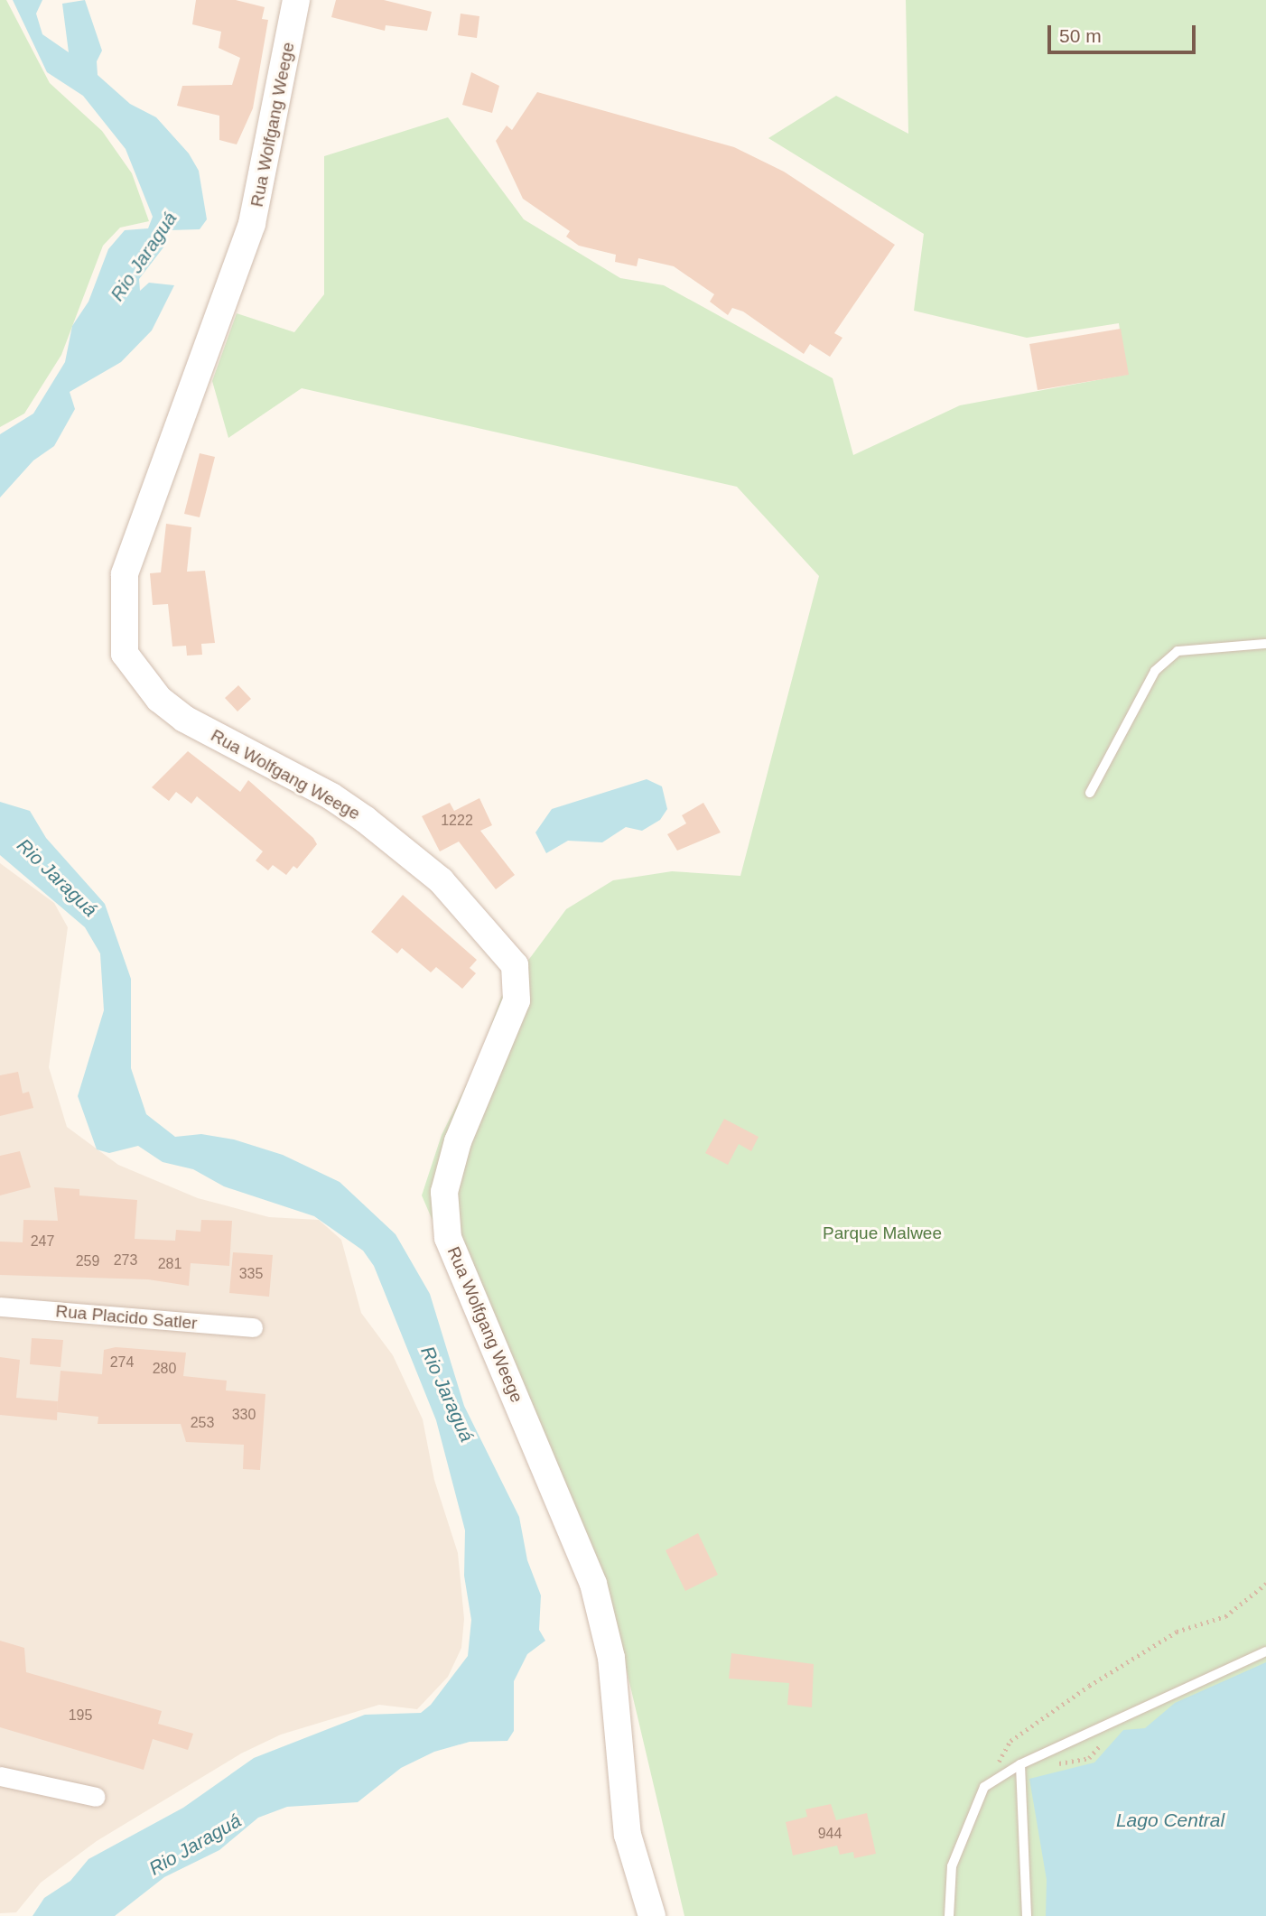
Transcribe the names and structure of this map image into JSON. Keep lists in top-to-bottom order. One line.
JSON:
{"streets":{"street":["Rua Wolfgang Weege","Rua Placido Satler"]},"water":["Rio Jaraguá","Lago Central"],"parks":["Parque Malwee"],"house_numbers":["1222","247","273","259","281","335","274","280","330","253","195","944"],"scale_bar":"50 m"}
